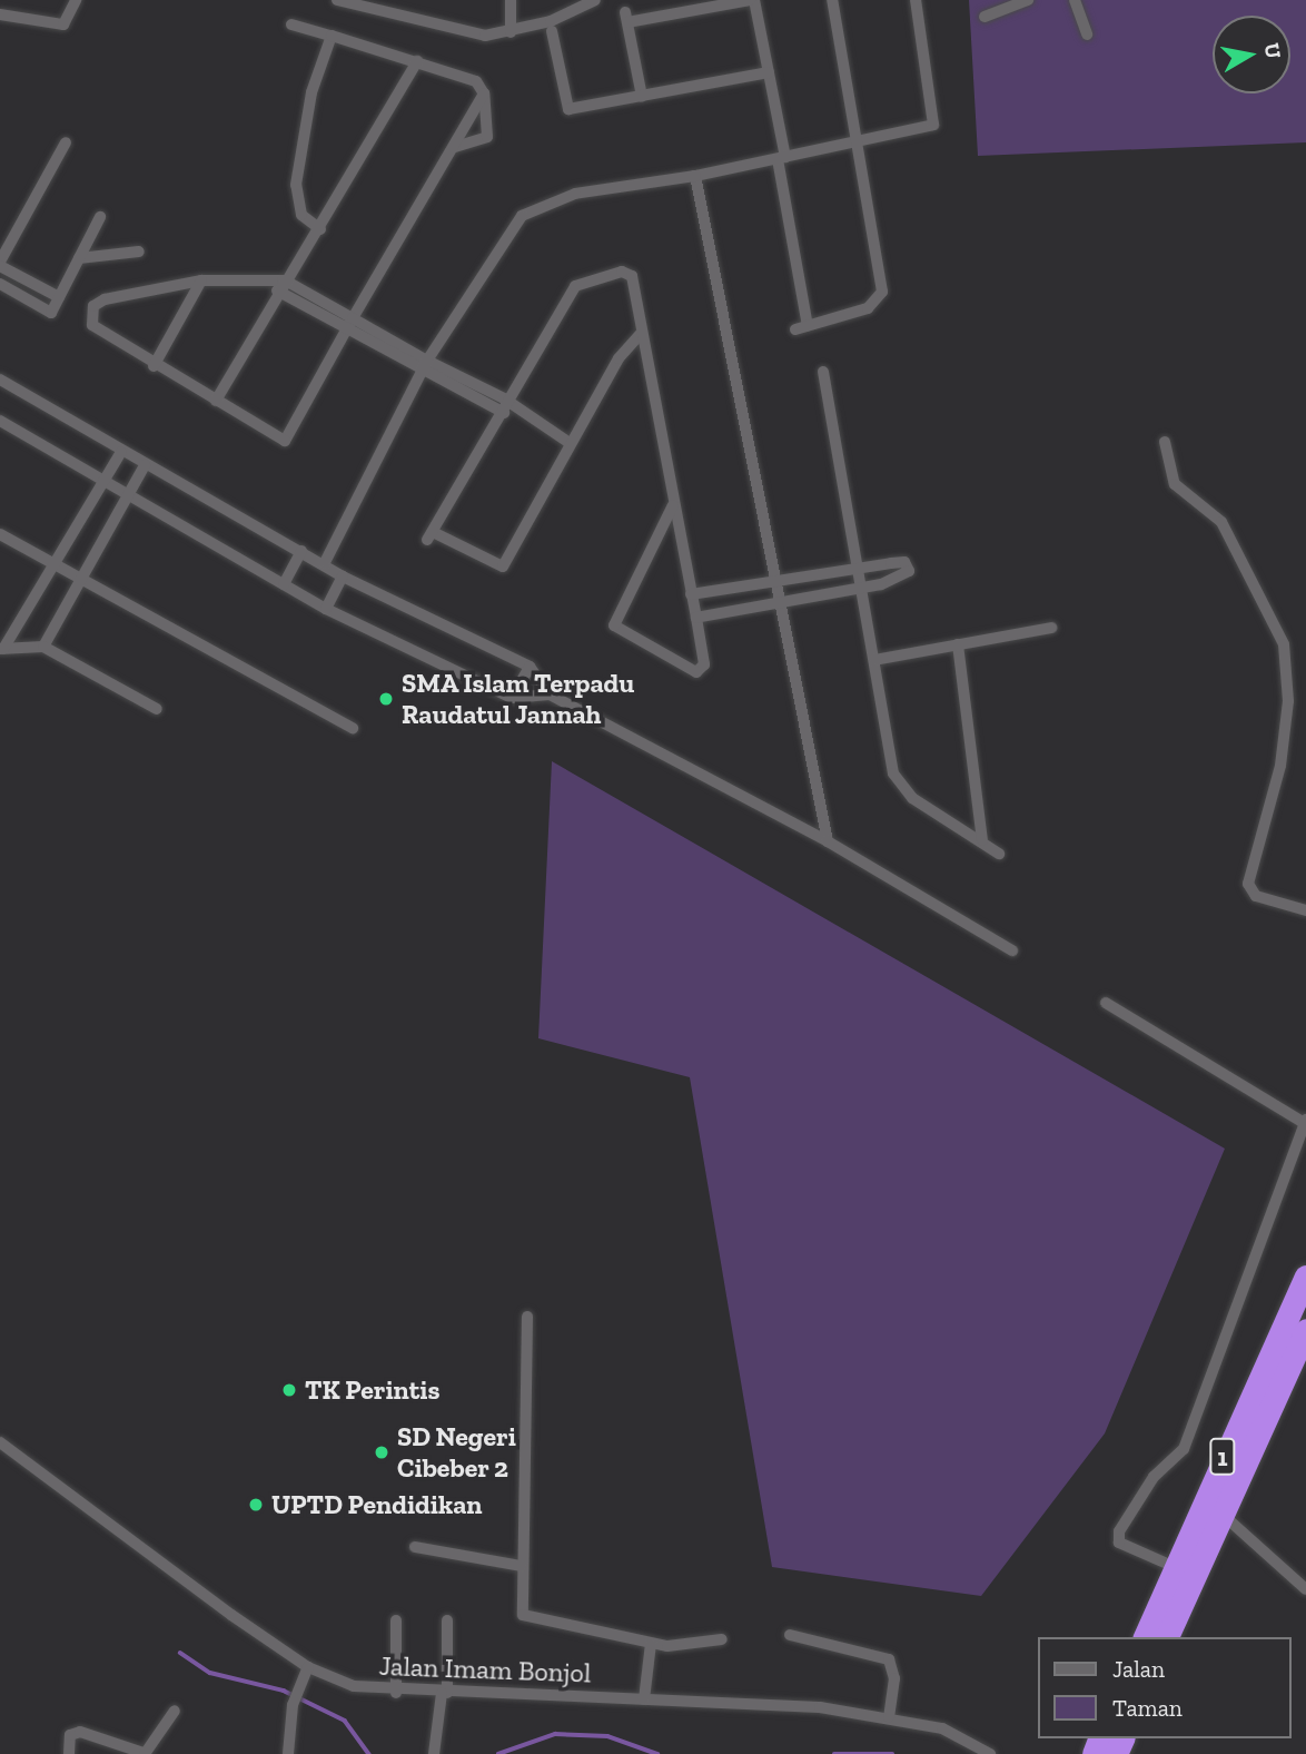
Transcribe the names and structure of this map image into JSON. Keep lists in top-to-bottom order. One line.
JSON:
{"streets":{"highway":["1"],"street":["Jalan Imam Bonjol"]},"places":["SMA Islam Terpadu Raudatul Jannah","TK Perintis","SD Negeri Cibeber 2","UPTD Pendidikan"],"legend":["Jalan","Taman"],"north":"right"}
